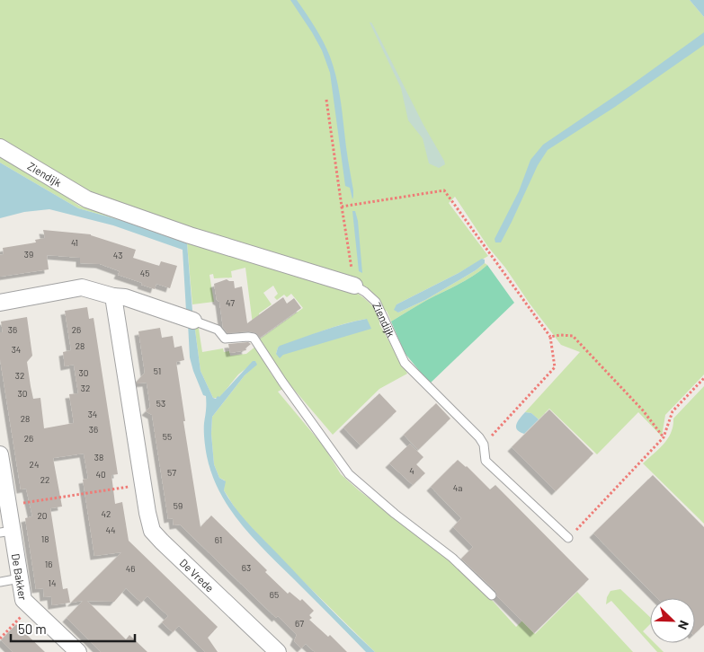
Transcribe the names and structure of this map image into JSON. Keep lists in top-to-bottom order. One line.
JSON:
{"streets":{"street":["Ziendijk","De Bakker","De Vrede"]},"house_numbers":["41","39","43","45","47","36","26","28","34","51","30","32","32","30","53","34","28","36","55","26","38","24","4","57","40","22","4a","59","42","20","44","18","61","16","63","46","14","65","67"],"scale_bar":"50 m","north":"bottom right"}
